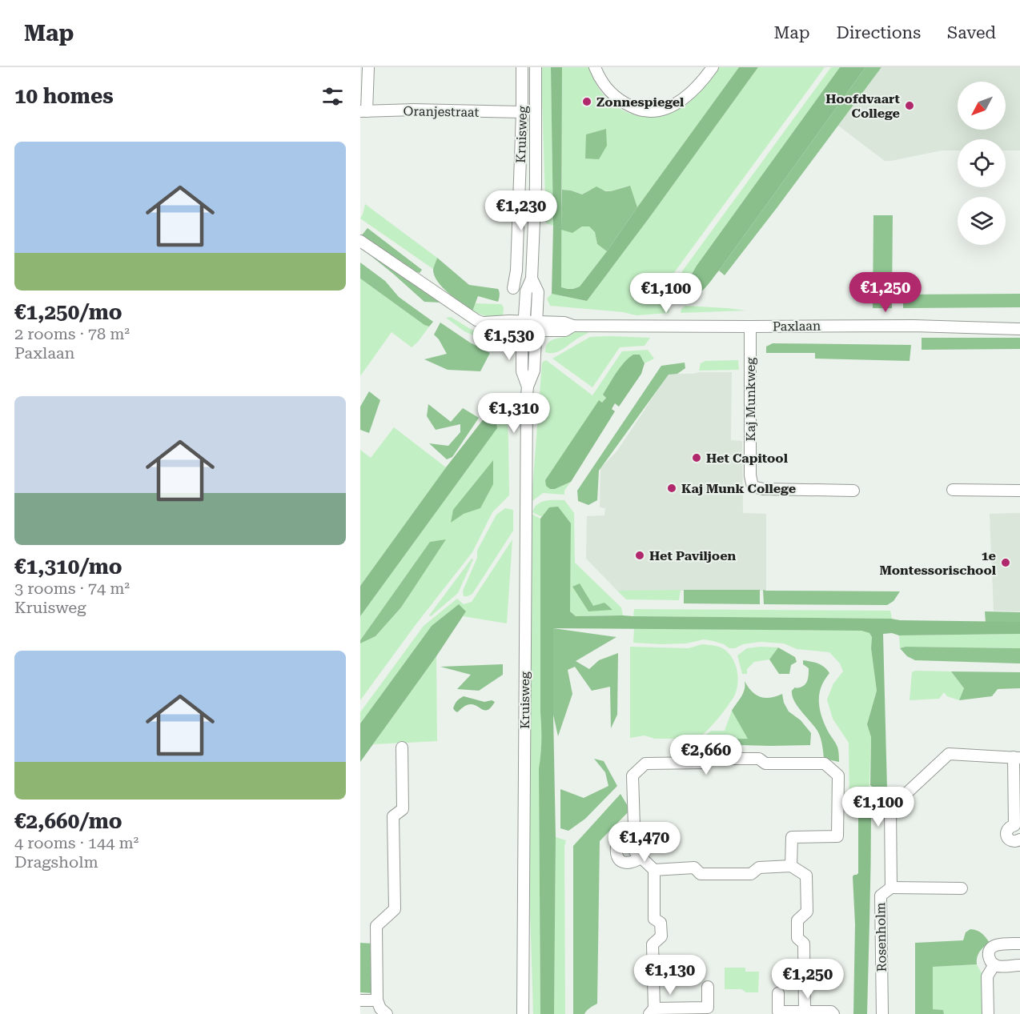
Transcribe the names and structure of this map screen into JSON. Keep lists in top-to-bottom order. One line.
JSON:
{"streets":{"street":["Oranjestraat","Kruisweg","Paxlaan","Kaj Munkweg","Rosenholm"]},"crossings":[["Oranjestraat","Kruisweg"],["Kruisweg","Paxlaan"],["Paxlaan","Kaj Munkweg"]],"places":["Zonnespiegel","Hoofdvaart College","Het Capitool","Kaj Munk College","Het Paviljoen","1e Montessorischool"],"north":"bottom left","page":{"header":"Map","nav":["Map","Directions","Saved"],"heading":"10 homes","list":[{"name":"€1,250/mo","note":"2 rooms · 78 m² · Paxlaan"},{"name":"€1,310/mo","note":"3 rooms · 74 m² · Kruisweg"},{"name":"€2,660/mo","note":"4 rooms · 144 m² · Dragsholm"}],"price":["€1,230","€1,250","€1,100","€1,530","€1,310","€2,660","€1,100","€1,470","€1,130","€1,250"]}}
